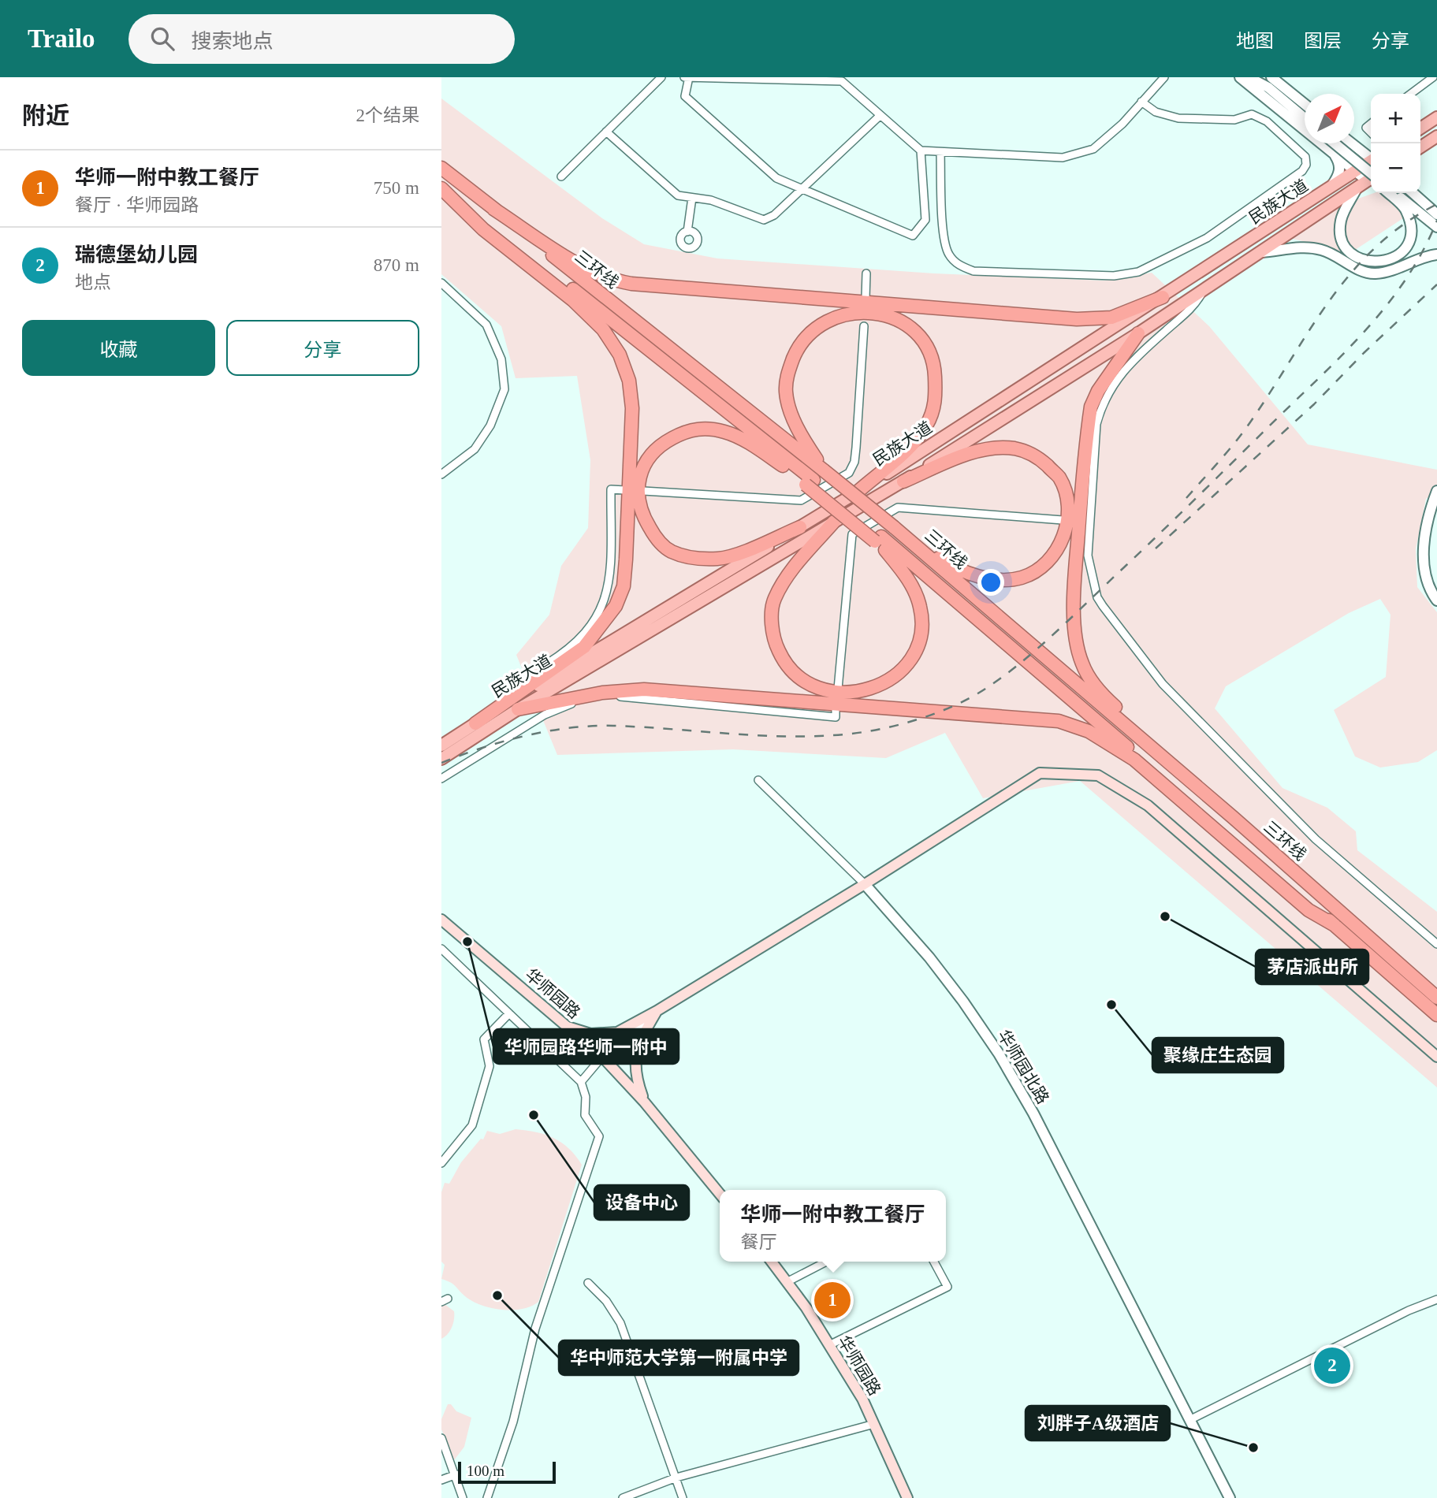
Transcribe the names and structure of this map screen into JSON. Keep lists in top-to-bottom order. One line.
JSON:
{"streets":{"highway":["三环线"],"main road":["民族大道","华师园路"],"street":["华师园北路"]},"places":["茅店派出所","华师园路华师一附中","聚缘庄生态园","设备中心","华中师范大学第一附属中学","刘胖子A级酒店"],"scale_bar":"100 m","north":"top right","page":{"header":"Trailo","search":"搜索地点","nav":["地图","图层","分享"],"heading":["附近","2个结果"],"map_buttons":["+","−"],"list":[{"mark":"1","name":"华师一附中教工餐厅","note":"餐厅 · 华师园路","value":"750 m"},{"mark":"2","name":"瑞德堡幼儿园","note":"地点","value":"870 m"}],"buttons":["收藏","分享"],"popup":["华师一附中教工餐厅","餐厅"],"pins":["1","2"],"scale":"100 m"}}
